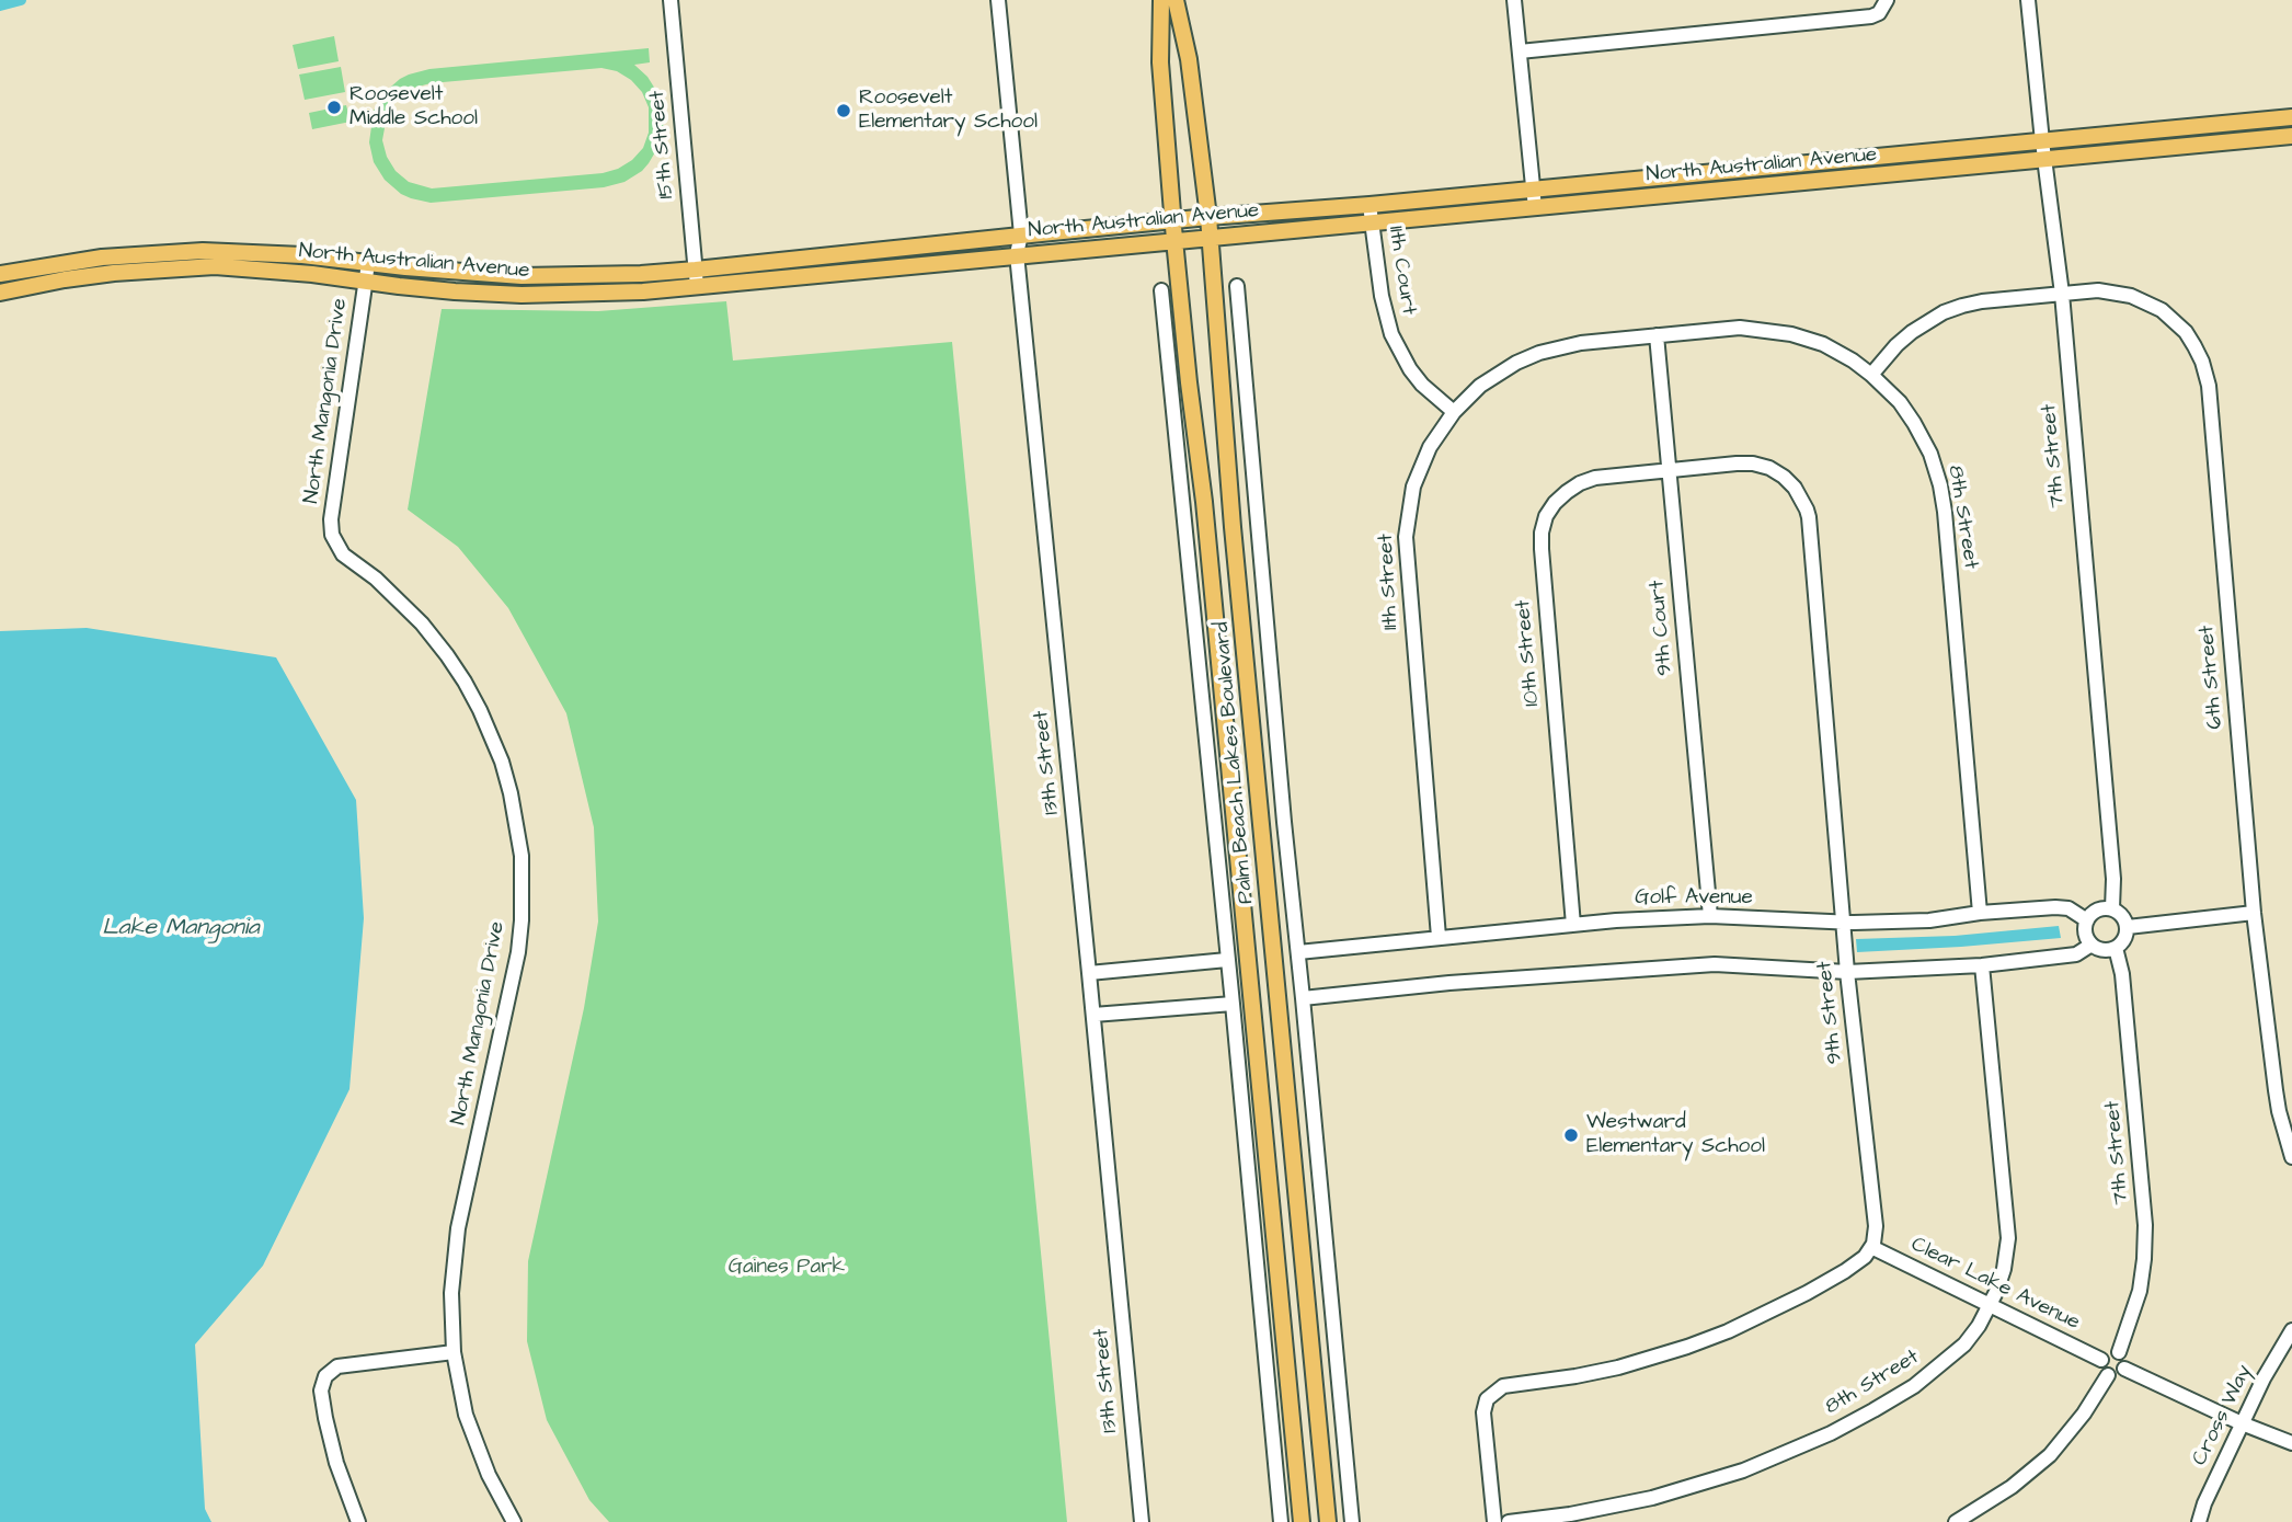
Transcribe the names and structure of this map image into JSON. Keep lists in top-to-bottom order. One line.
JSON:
{"streets":{"main road":["North Australian Avenue","Palm Beach Lakes Boulevard"],"street":["15th Street","11th Court","North Mangonia Drive","7th Street","8th Street","11th Street","9th Court","10th Street","6th Street","13th Street","Golf Avenue","9th Street","Clear Lake Avenue","Cross Way"]},"crossings":[["15th Street","North Australian Avenue"],["North Australian Avenue","11th Court"],["North Australian Avenue","North Mangonia Drive"],["North Australian Avenue","7th Street"],["North Australian Avenue","13th Street"],["North Australian Avenue","Palm Beach Lakes Boulevard"],["11th Court","11th Street"],["7th Street","6th Street"],["7th Street","Golf Avenue"],["7th Street","Clear Lake Avenue"],["8th Street","11th Street"],["8th Street","9th Court"],["8th Street","6th Street"],["8th Street","Golf Avenue"],["8th Street","Clear Lake Avenue"],["11th Street","9th Court"],["11th Street","Golf Avenue"],["9th Court","10th Street"],["9th Court","Golf Avenue"],["9th Court","9th Street"],["10th Street","Golf Avenue"],["10th Street","9th Street"],["Golf Avenue","9th Street"],["9th Street","Clear Lake Avenue"]],"water":["Lake Mangonia"],"parks":["Gaines Park"],"places":["Roosevelt Middle School","Roosevelt Elementary School","Westward Elementary School"]}
